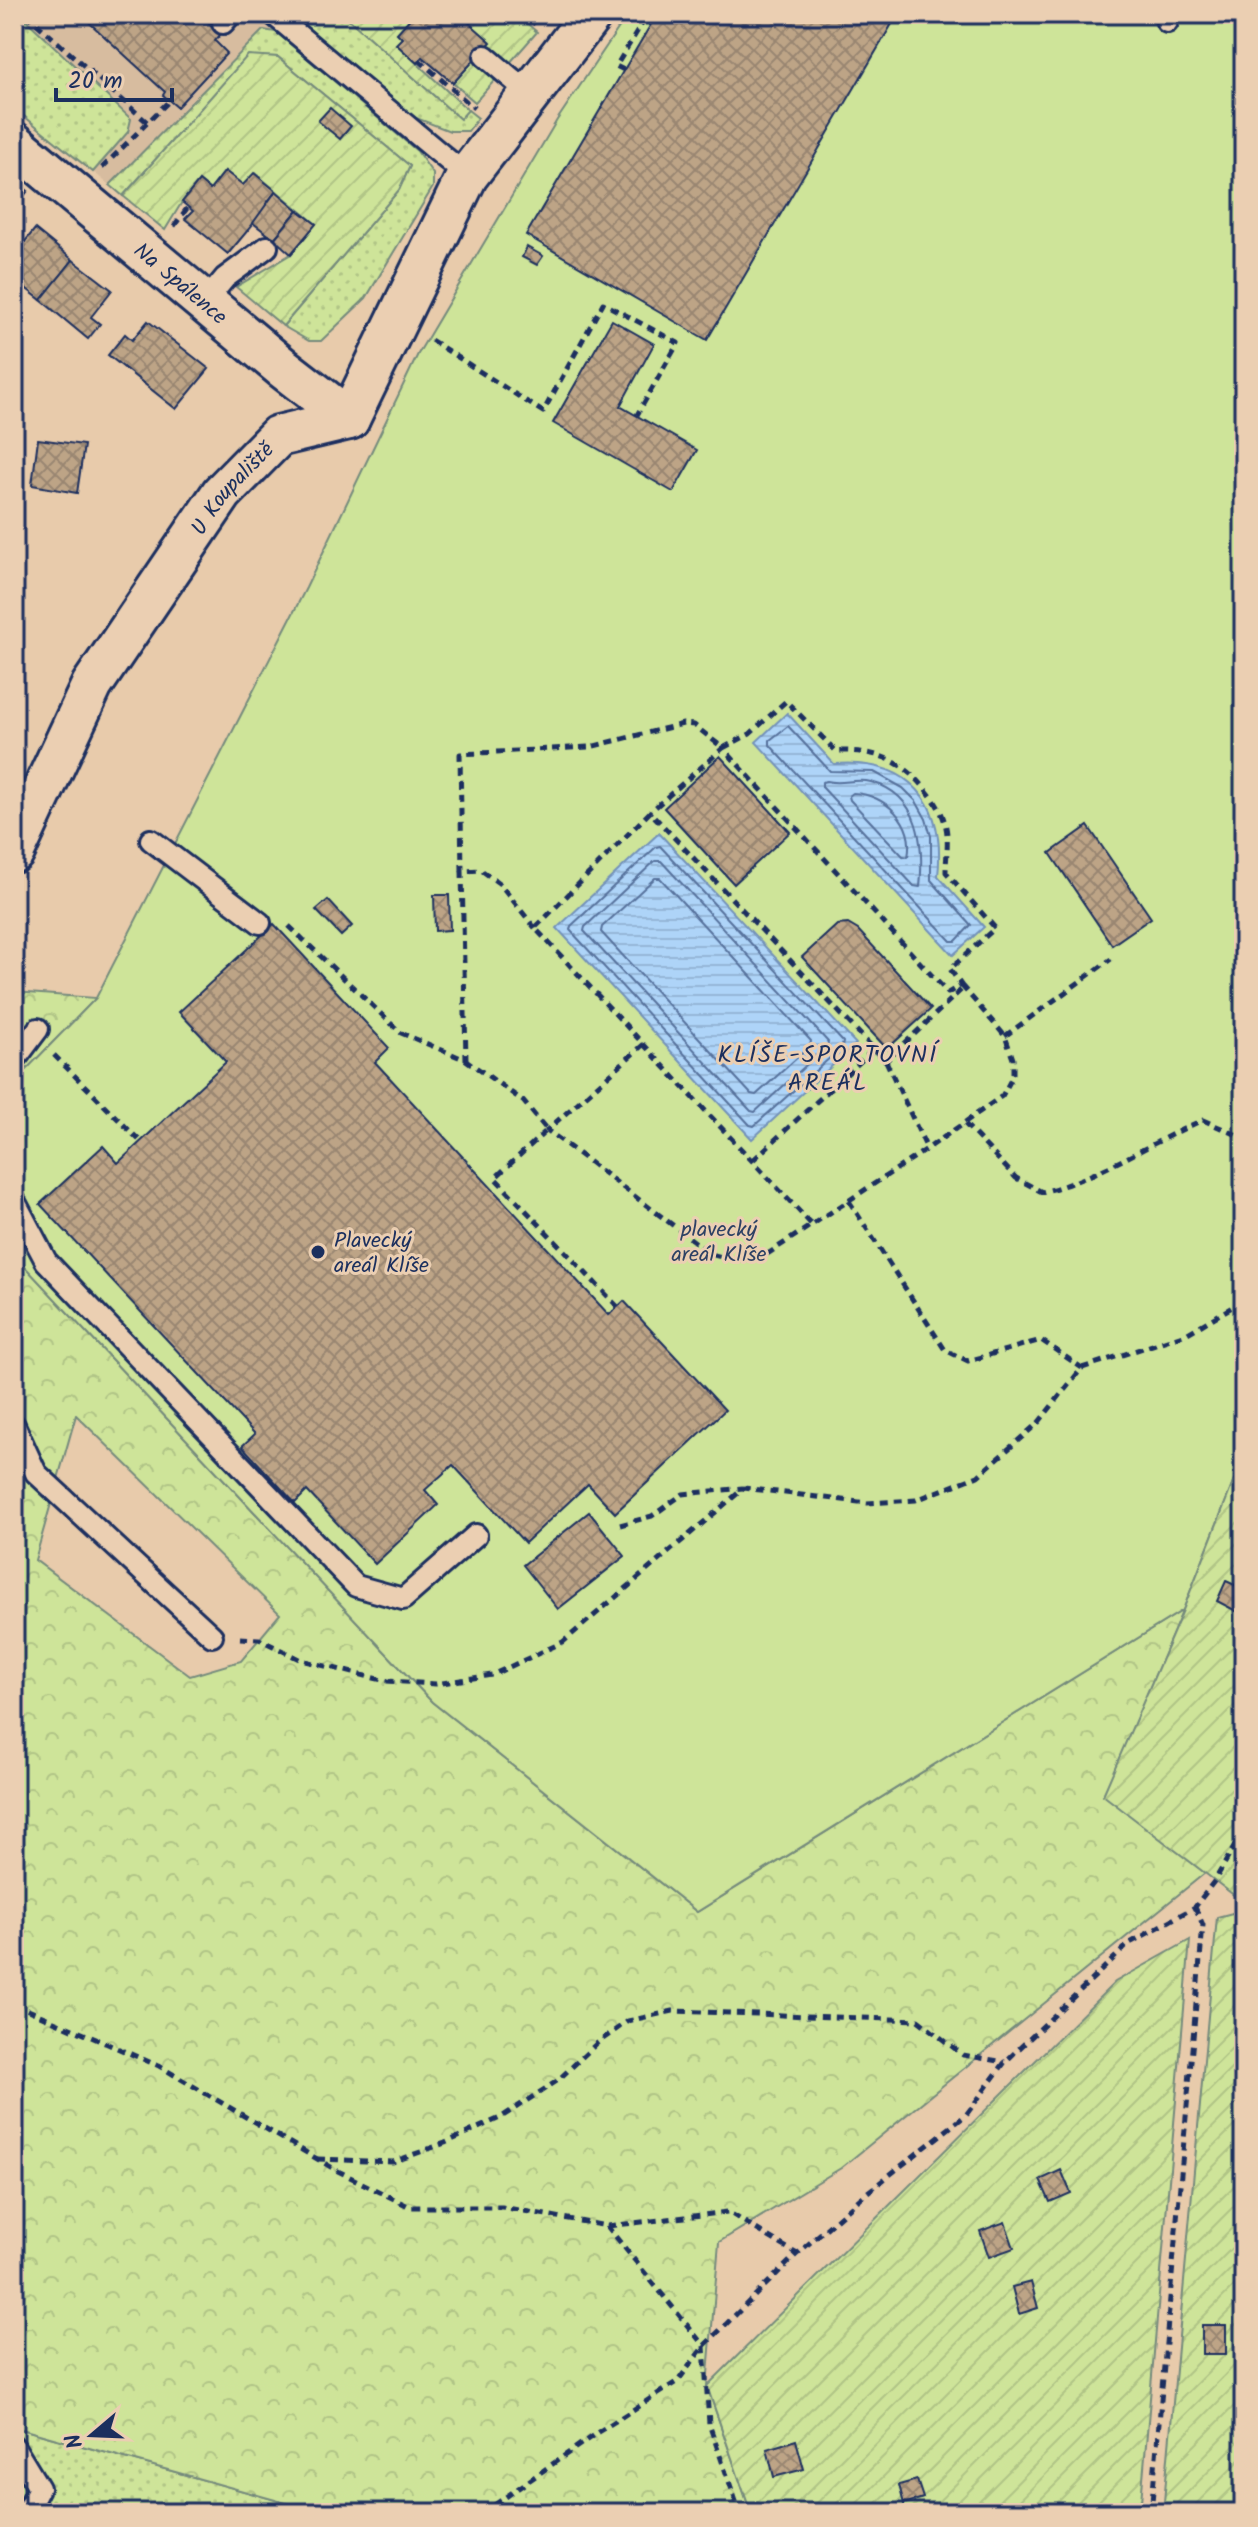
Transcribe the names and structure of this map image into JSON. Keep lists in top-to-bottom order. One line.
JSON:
{"streets":{"street":["Na Spálence","U Koupaliště"]},"crossings":[["Na Spálence","U Koupaliště"]],"districts":["KLÍŠE-SPORTOVNÍ AREÁL"],"parks":["plavecký areál Klíše"],"places":["Plavecký areál Klíše"],"scale_bar":"20 m","north":"left"}
